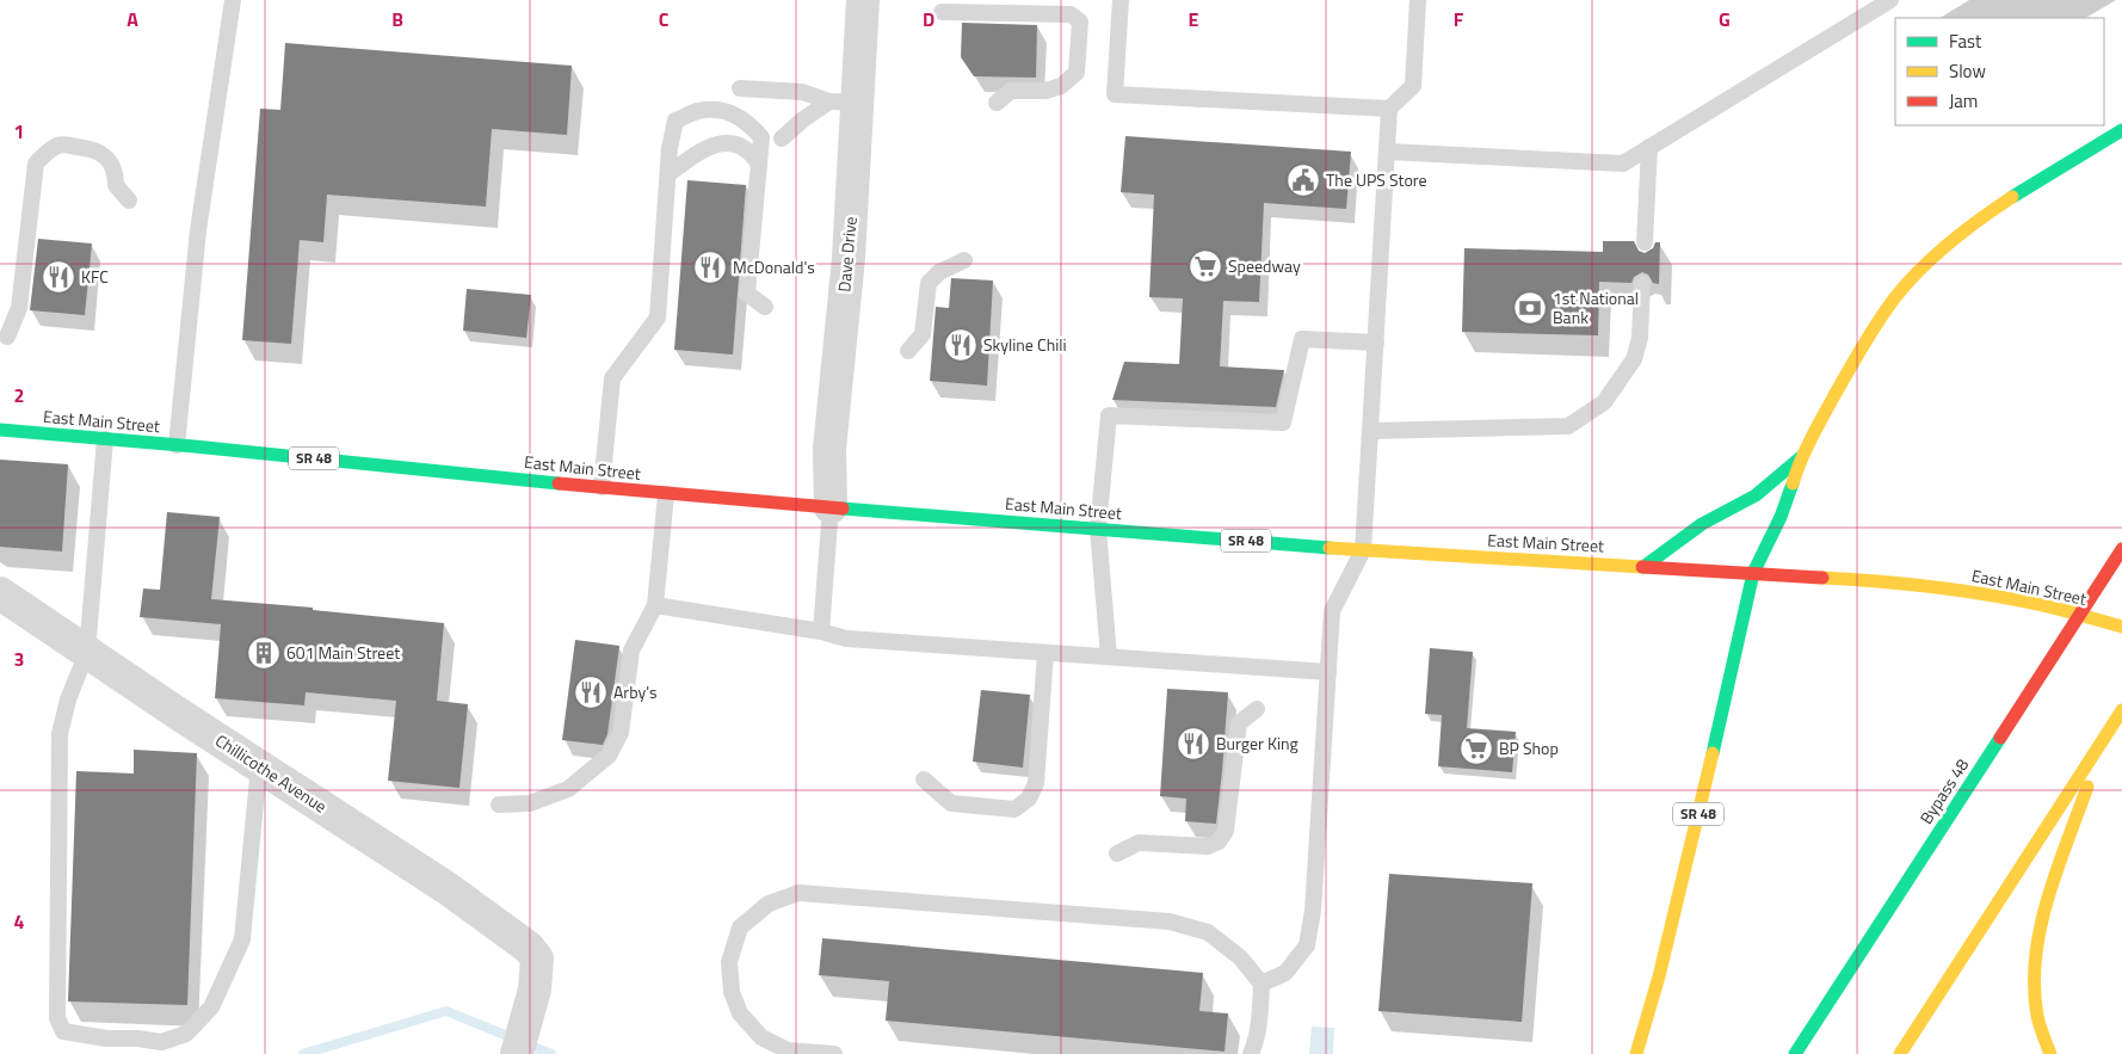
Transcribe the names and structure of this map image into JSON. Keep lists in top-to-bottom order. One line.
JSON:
{"streets":{"main road":["East Main Street","SR 48","Bypass 48"],"street":["Dave Drive","Chillicothe Avenue"]},"crossings":[["Dave Drive","East Main Street"],["East Main Street","SR 48"]],"places":{"public building":["The UPS Store"],"supermarket":["Speedway","BP Shop"],"restaurant":["McDonald's","KFC","Skyline Chili","Arby's","Burger King"],"bank":["1st National Bank"],"building":["601 Main Street"]},"legend":["Fast","Slow","Jam"],"grid":{"columns":["A","B","C","D","E","F","G"],"rows":["1","2","3","4"]}}
